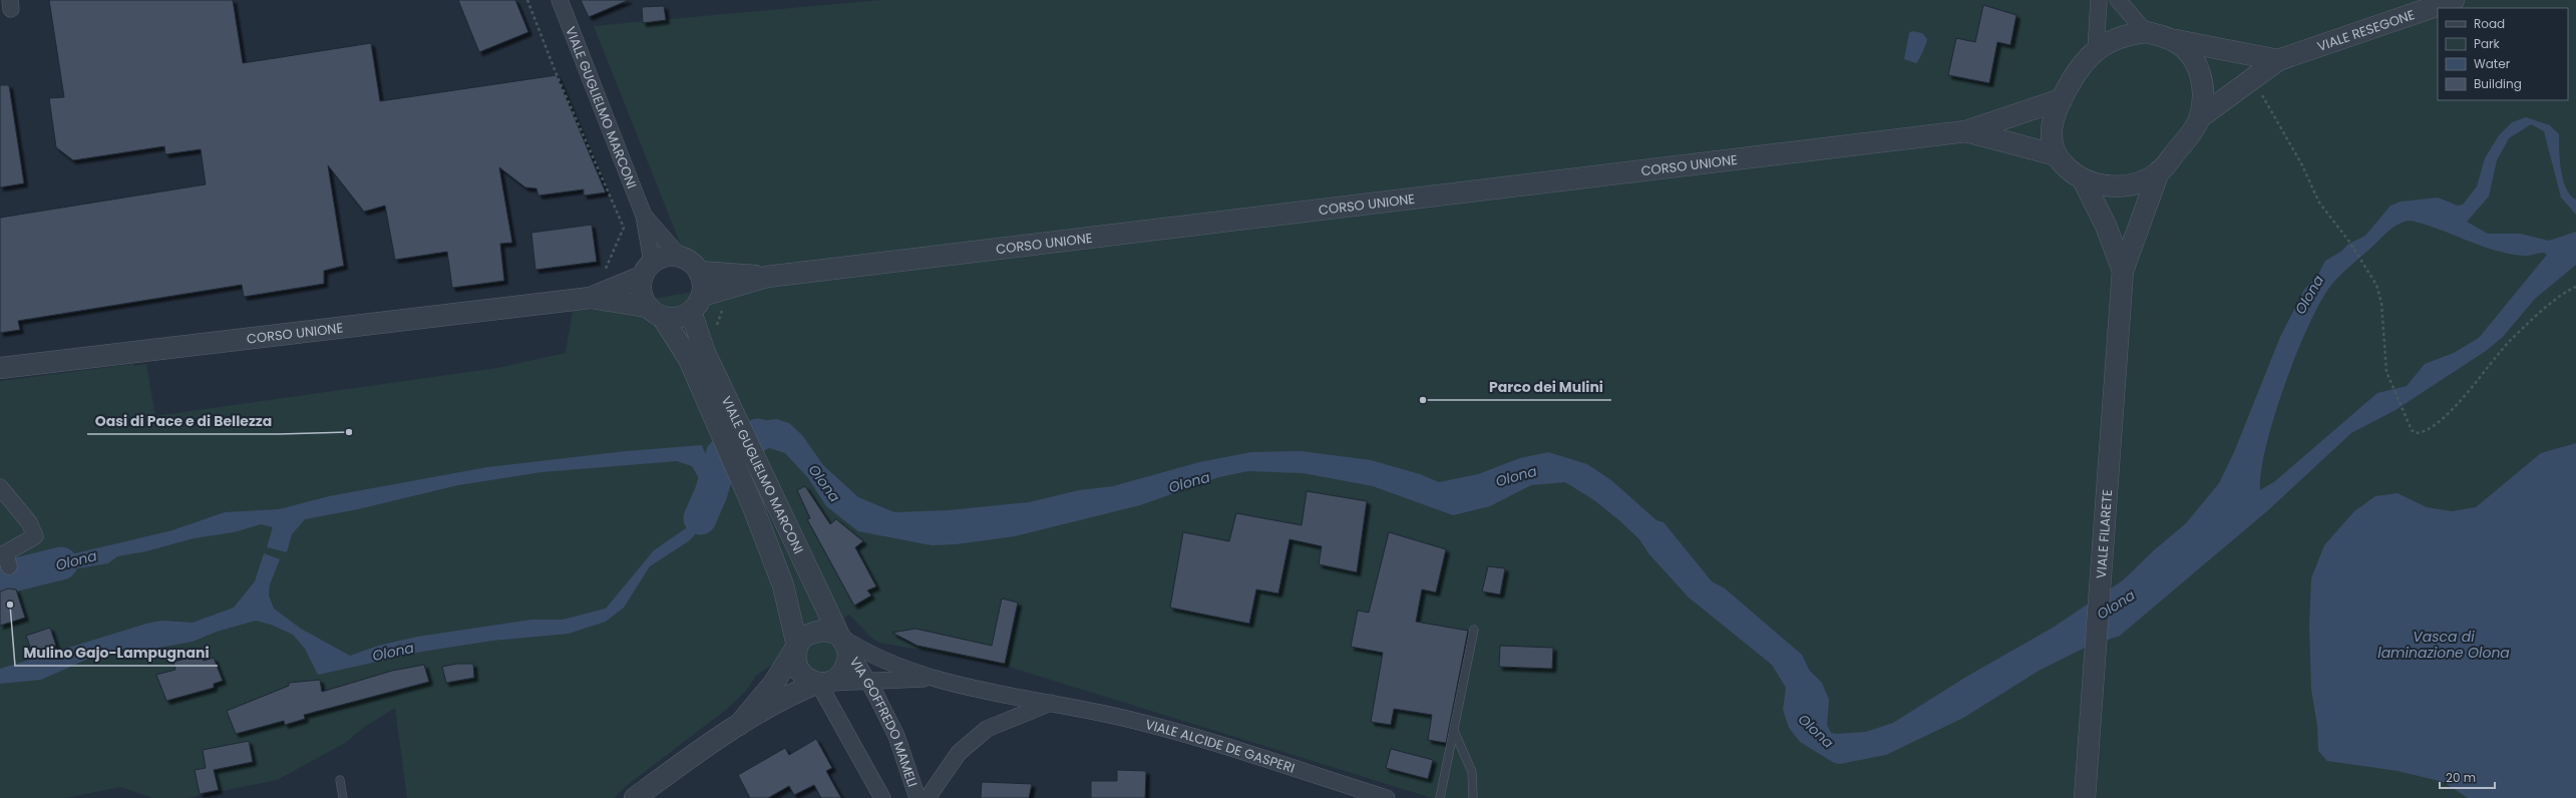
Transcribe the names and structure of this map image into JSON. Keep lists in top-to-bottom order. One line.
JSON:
{"streets":{"street":["VIALE RESEGONE","VIALE GUGLIELMO MARCONI","CORSO UNIONE","VIALE FILARETE","VIA GOFFREDO MAMELI","VIALE ALCIDE DE GASPERI"]},"crossings":[["VIALE GUGLIELMO MARCONI","CORSO UNIONE"],["VIALE GUGLIELMO MARCONI","VIA GOFFREDO MAMELI"],["VIA GOFFREDO MAMELI","VIALE ALCIDE DE GASPERI"]],"water":["Olona","Vasca di laminazione Olona"],"places":["Parco dei Mulini","Oasi di Pace e di Bellezza","Mulino Gajo-Lampugnani"],"legend":["Road","Park","Water","Building"],"scale_bar":"20 m"}
